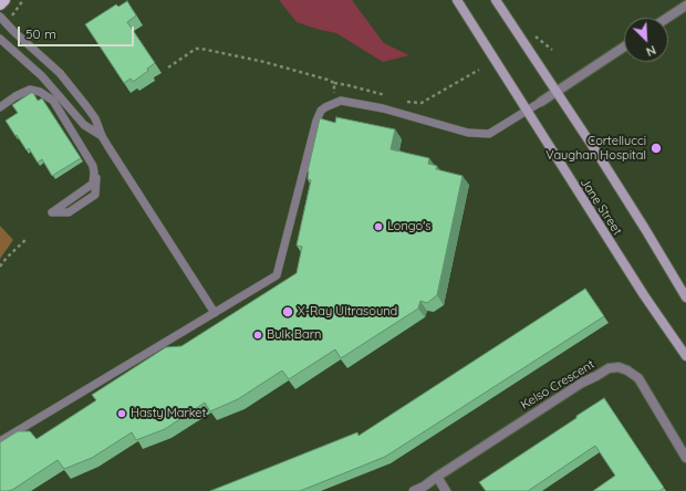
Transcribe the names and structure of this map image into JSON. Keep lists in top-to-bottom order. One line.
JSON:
{"streets":{"main road":["Jane Street"],"street":["Kelso Crescent"]},"places":["Cortellucci Vaughan Hospital","Longo's","X-Ray Ultrasound","Bulk Barn","Hasty Market"],"scale_bar":"50 m","north":"bottom right"}
